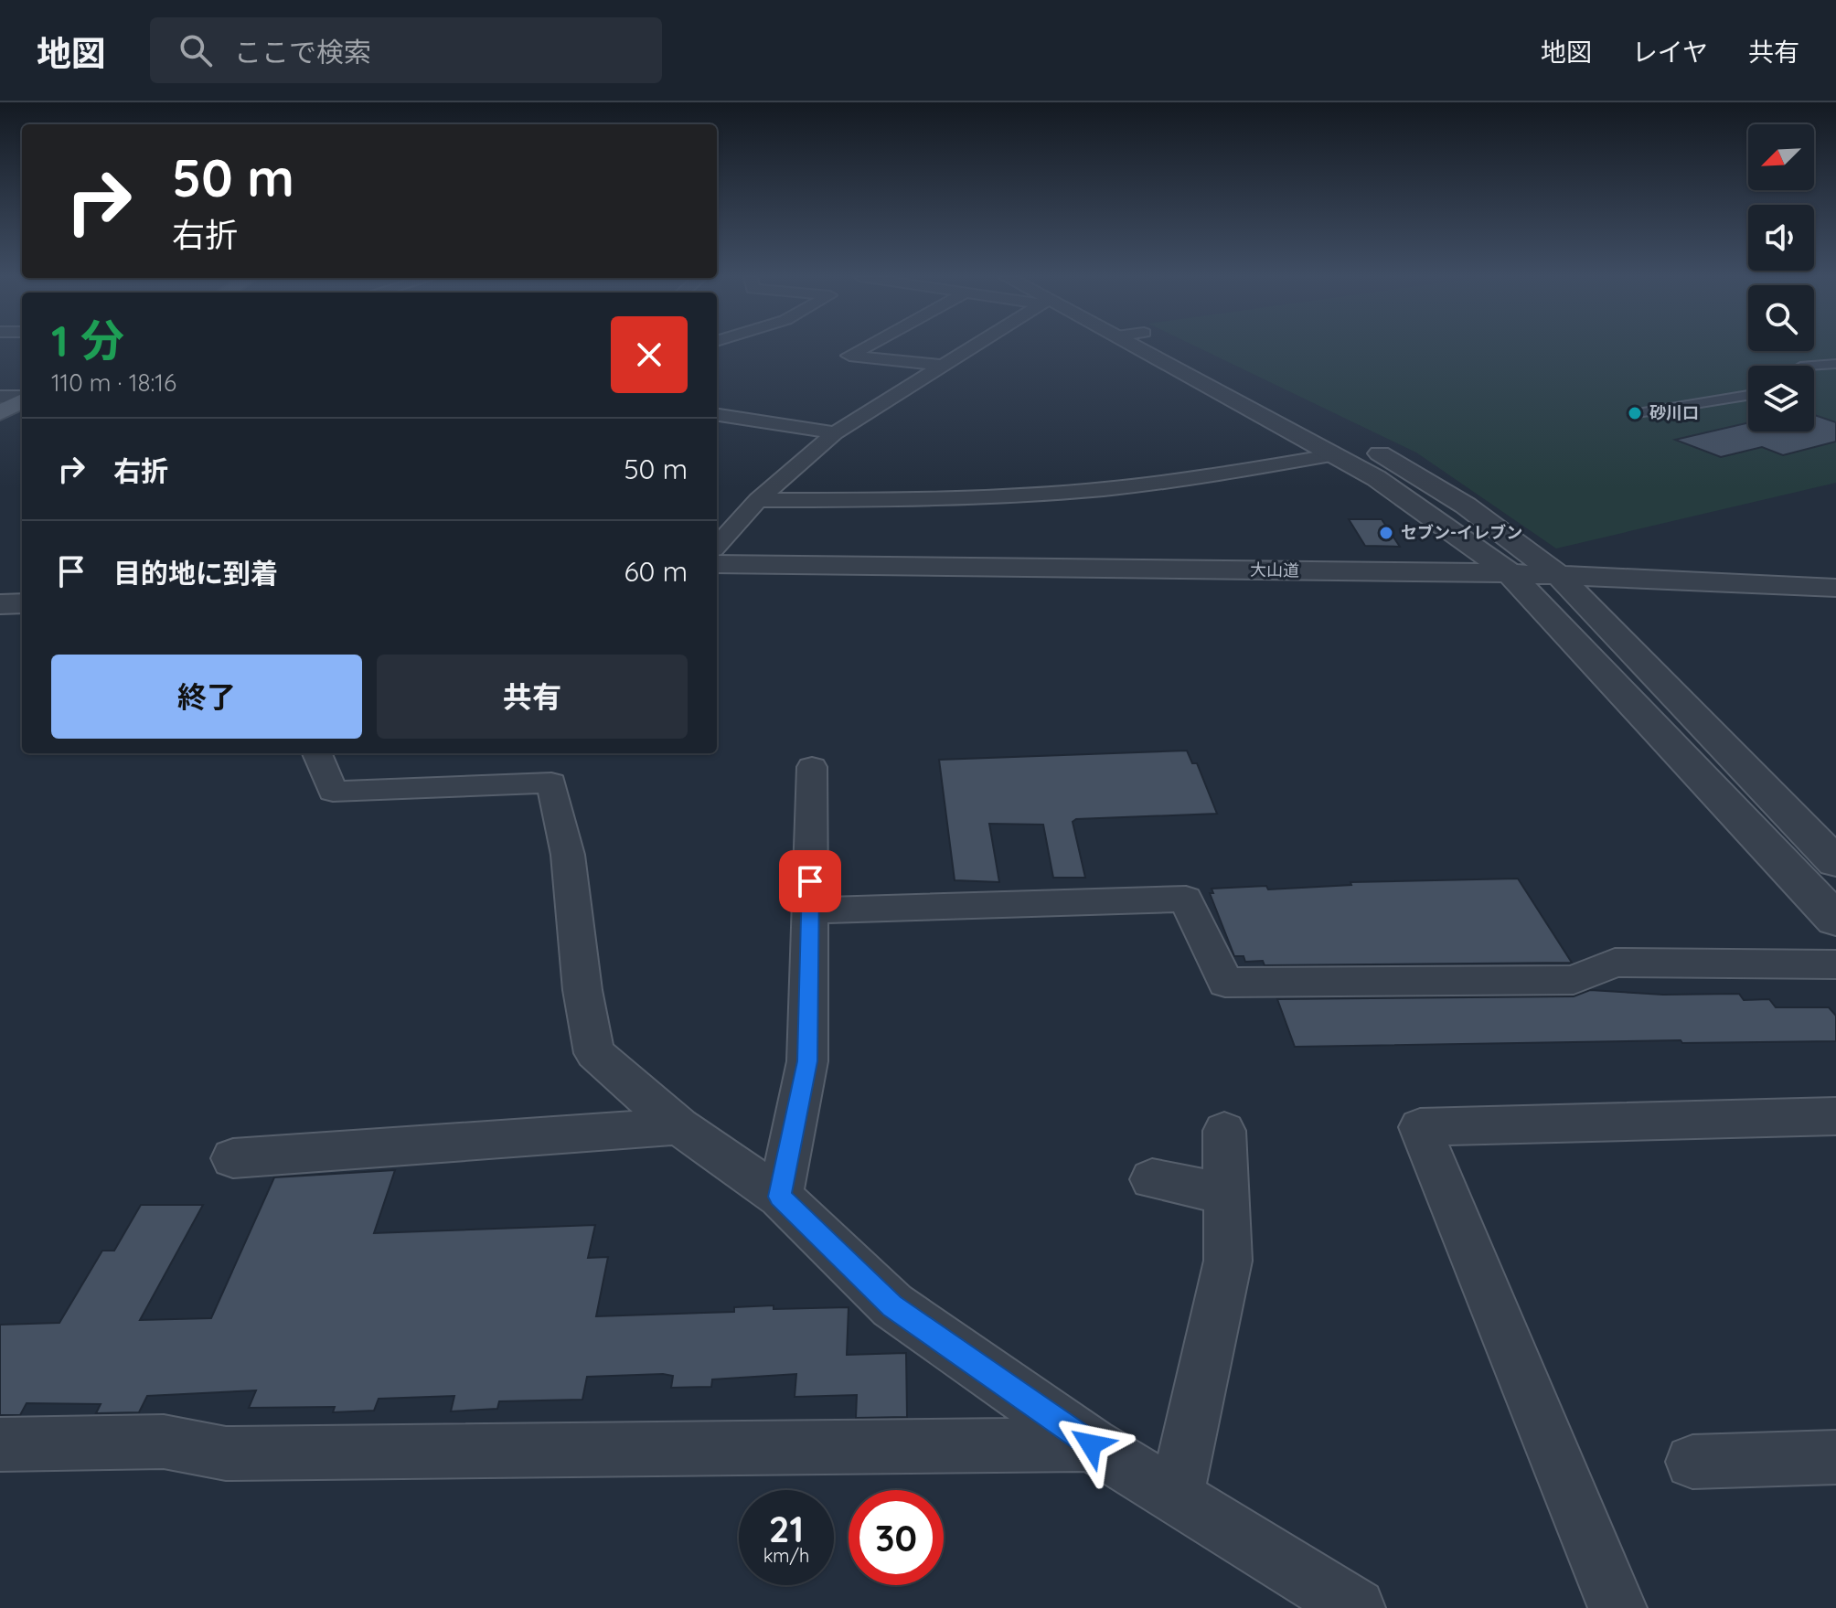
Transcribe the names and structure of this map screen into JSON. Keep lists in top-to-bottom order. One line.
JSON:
{"streets":{"street":["大山道"]},"places":["砂川口","セブン-イレブン"],"north":"bottom left","page":{"header":"地図","search":"ここで検索","nav":["地図","レイヤ","共有"],"turn":["50 m","右折"],"heading":["1 分","110 m · 18:16"],"list":[{"name":"右折","value":"50 m"},{"name":"目的地に到着","value":"60 m"}],"buttons":["終了","共有"],"speed":"21 km/h","limit":"30"}}
